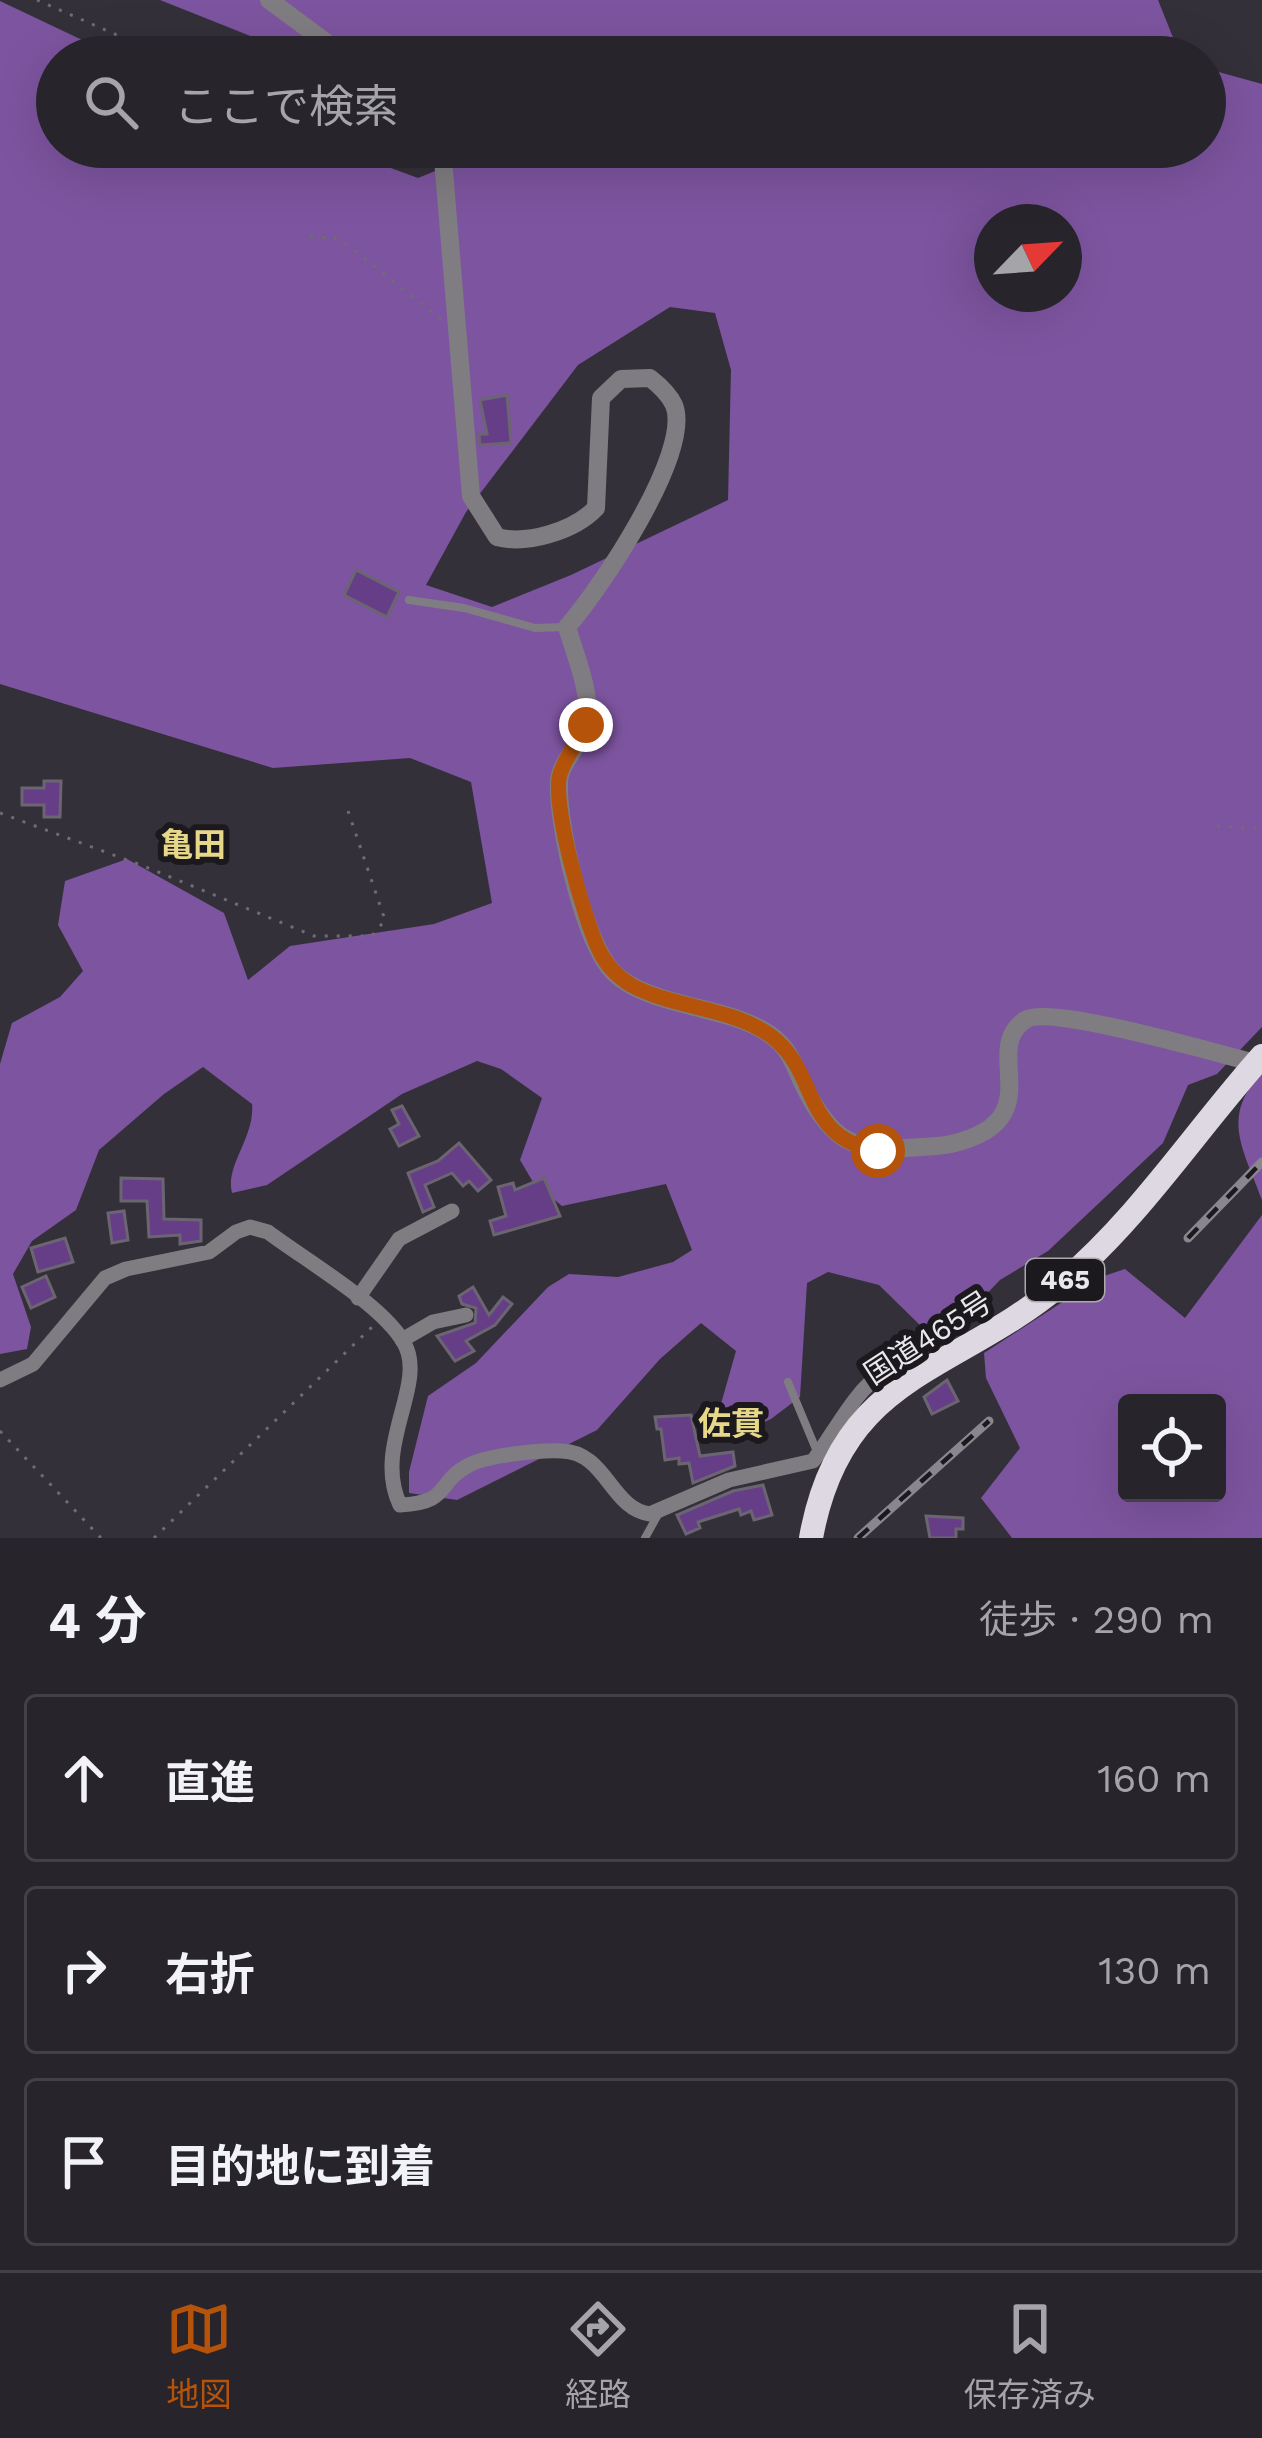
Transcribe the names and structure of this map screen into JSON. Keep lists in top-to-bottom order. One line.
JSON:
{"streets":{"highway":["465","国道465号"]},"districts":["亀田","佐貫"],"north":"top right","page":{"search":"ここで検索","heading":["4 分","徒歩 · 290 m"],"list":[["直進","160 m"],["右折","130 m"],"目的地に到着"],"nav":["地図","経路","保存済み"]}}
